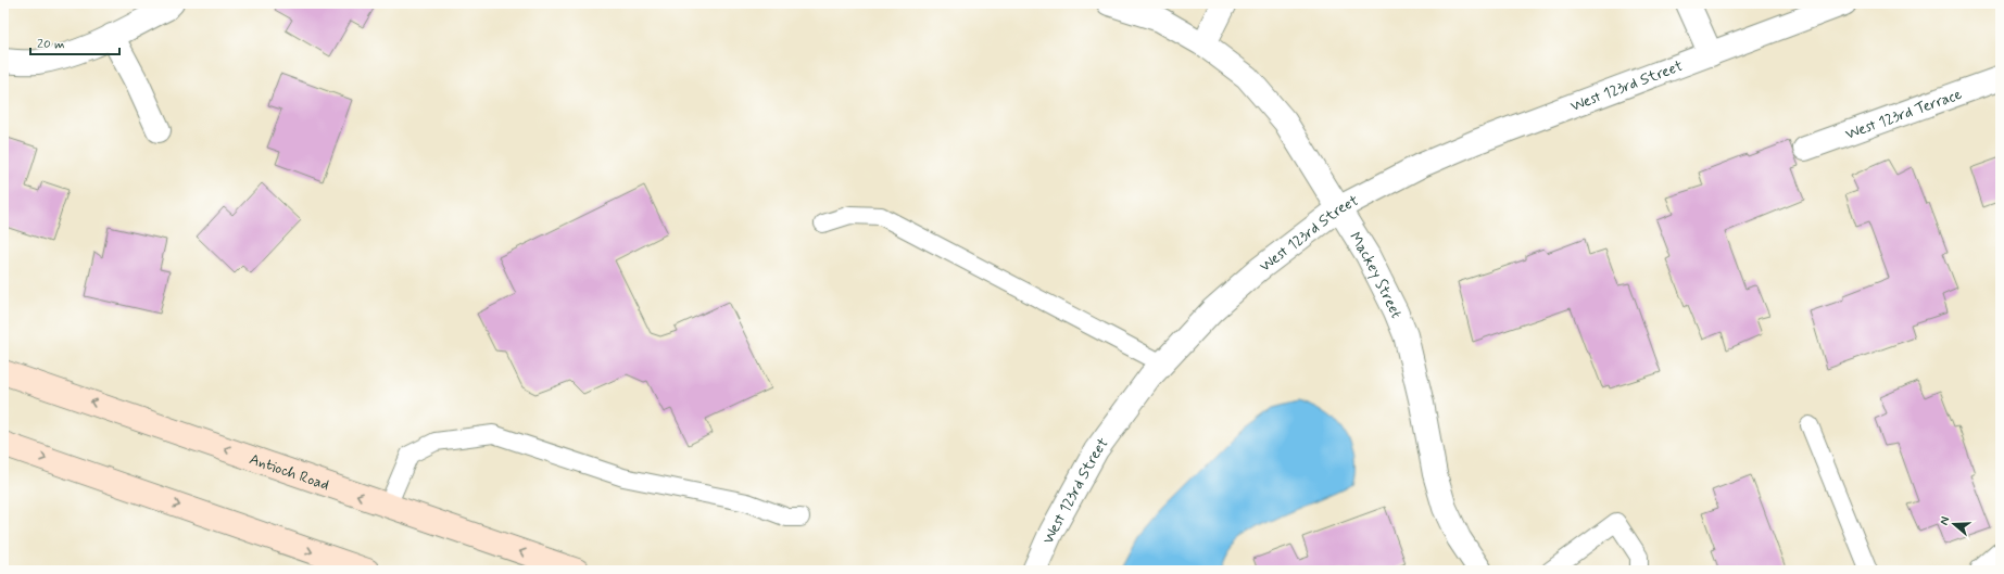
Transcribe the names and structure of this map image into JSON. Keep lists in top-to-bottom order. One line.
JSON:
{"streets":{"main road":["Antioch Road"],"street":["West 123rd Street","West 123rd Terrace","Mackey Street"]},"crossings":[["West 123rd Street","Mackey Street"]],"scale_bar":"20 m","north":"left"}
